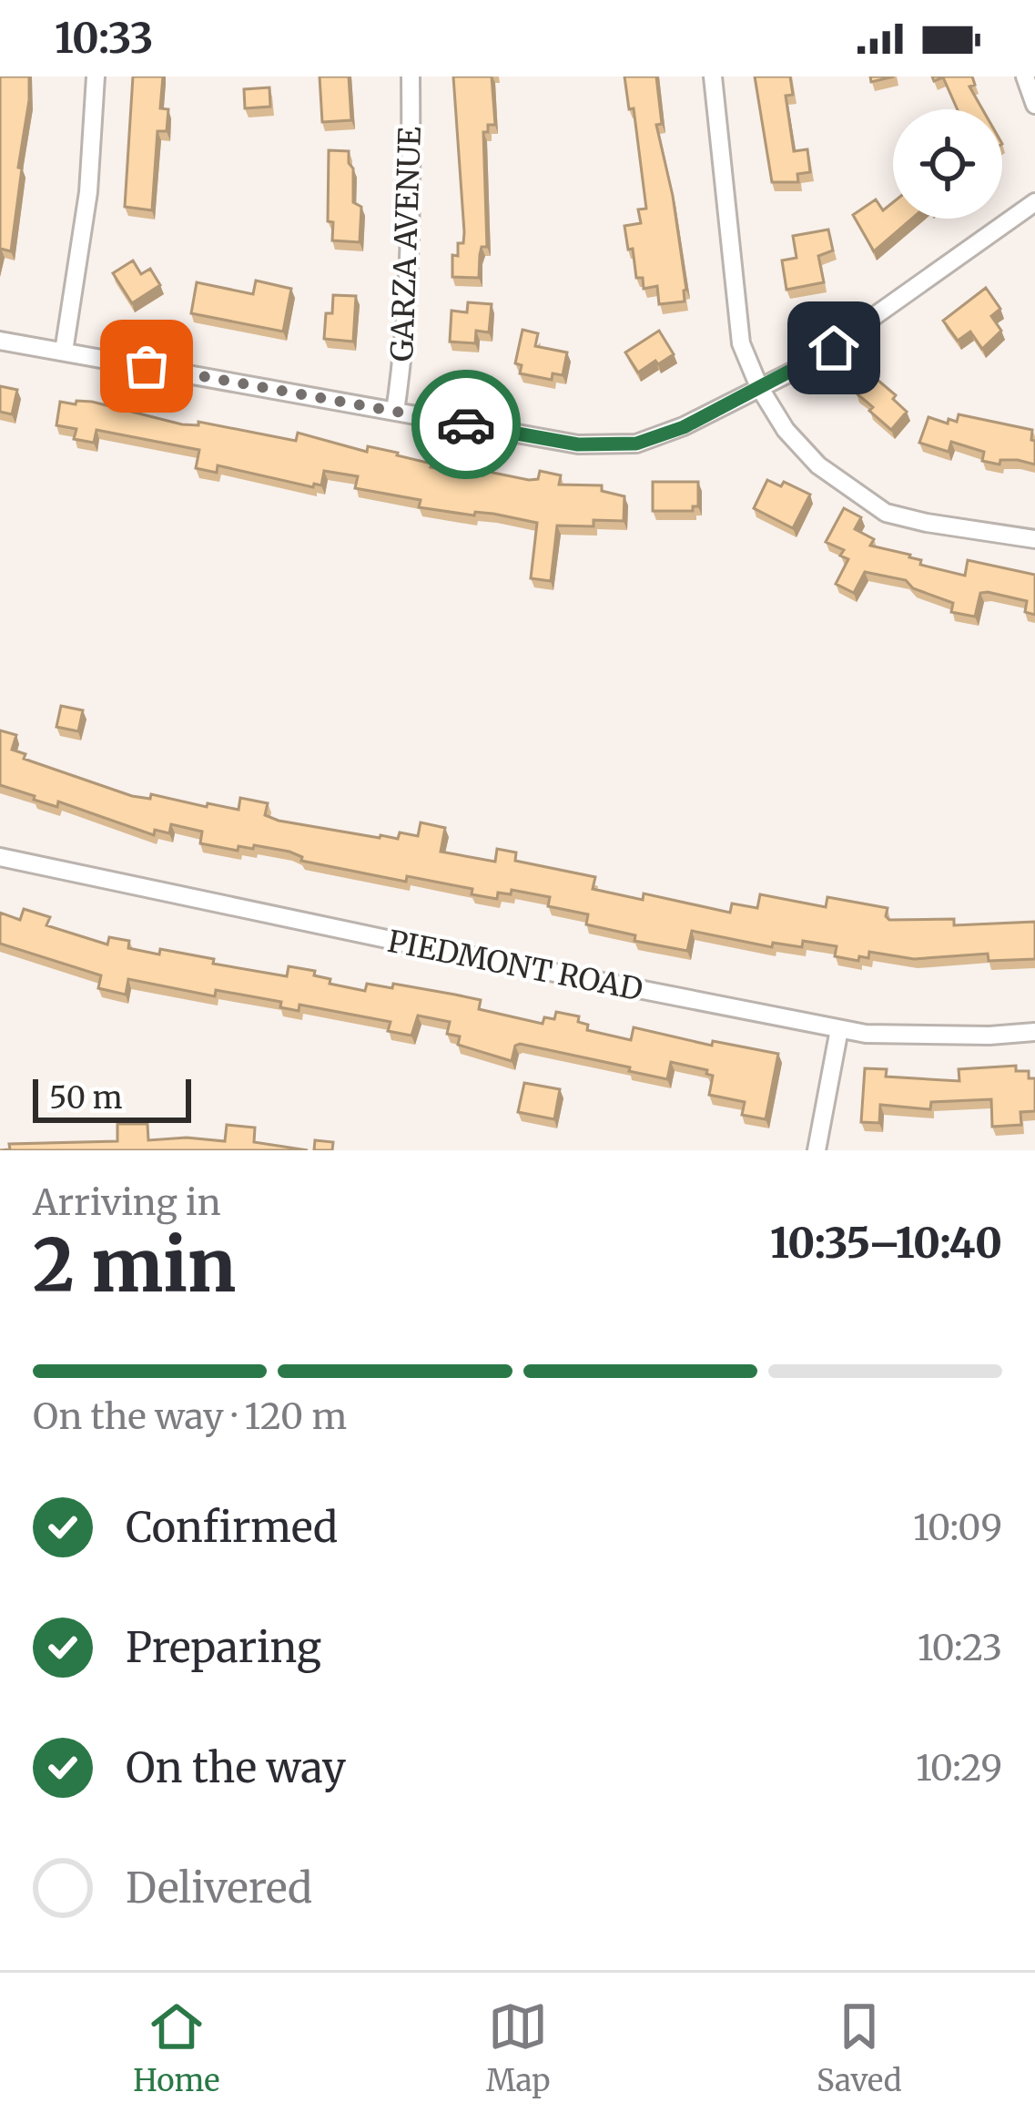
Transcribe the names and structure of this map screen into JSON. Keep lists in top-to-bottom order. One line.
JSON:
{"streets":{"street":["GARZA AVENUE","PIEDMONT ROAD"]},"scale_bar":"50 m","page":{"status":"10:33","scale":"50 m","heading":["2 min","Arriving in","10:35–10:40"],"bar":"On the way · 120 m","list":[["Confirmed","10:09"],["Preparing","10:23"],["On the way","10:29"],"Delivered"],"tabs":["Home","Map","Saved"]}}
